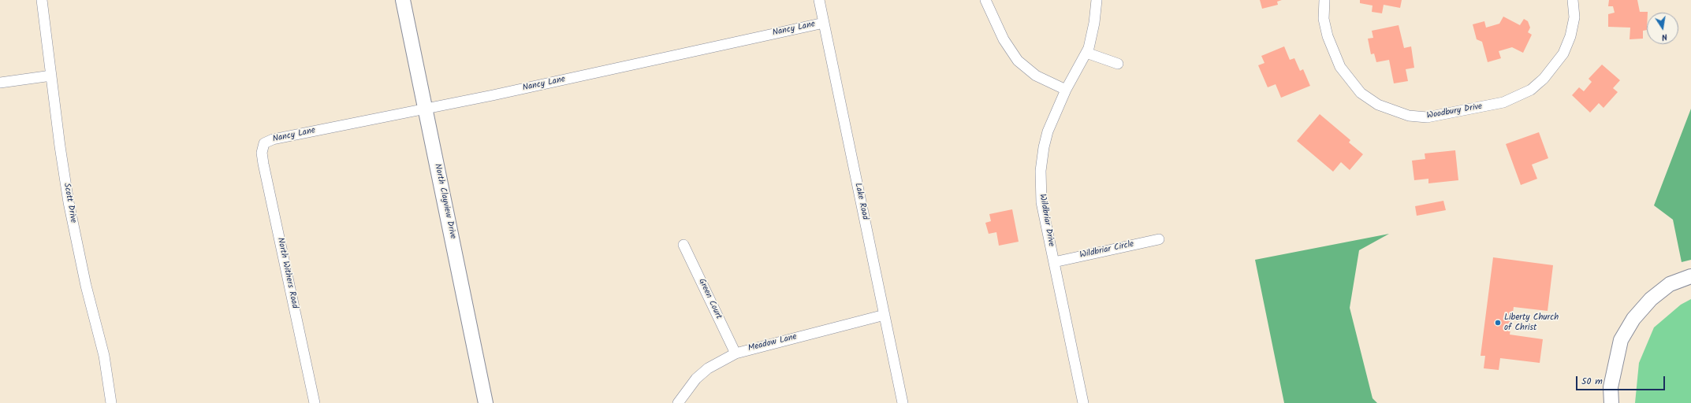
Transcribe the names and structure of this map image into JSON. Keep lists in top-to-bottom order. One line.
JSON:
{"streets":{"street":["Nancy Lane","Woodbury Drive","North Clayview Drive","Lake Road","Scott Drive","Wildbriar Drive","Wildbriar Circle","North Withers Road","Green Court","Meadow Lane"]},"crossings":[["Nancy Lane","North Clayview Drive"],["Nancy Lane","Lake Road"],["Nancy Lane","North Withers Road"],["Lake Road","Meadow Lane"],["Wildbriar Drive","Wildbriar Circle"],["Green Court","Meadow Lane"]],"places":["Liberty Church of Christ"],"scale_bar":"50 m","north":"bottom"}
